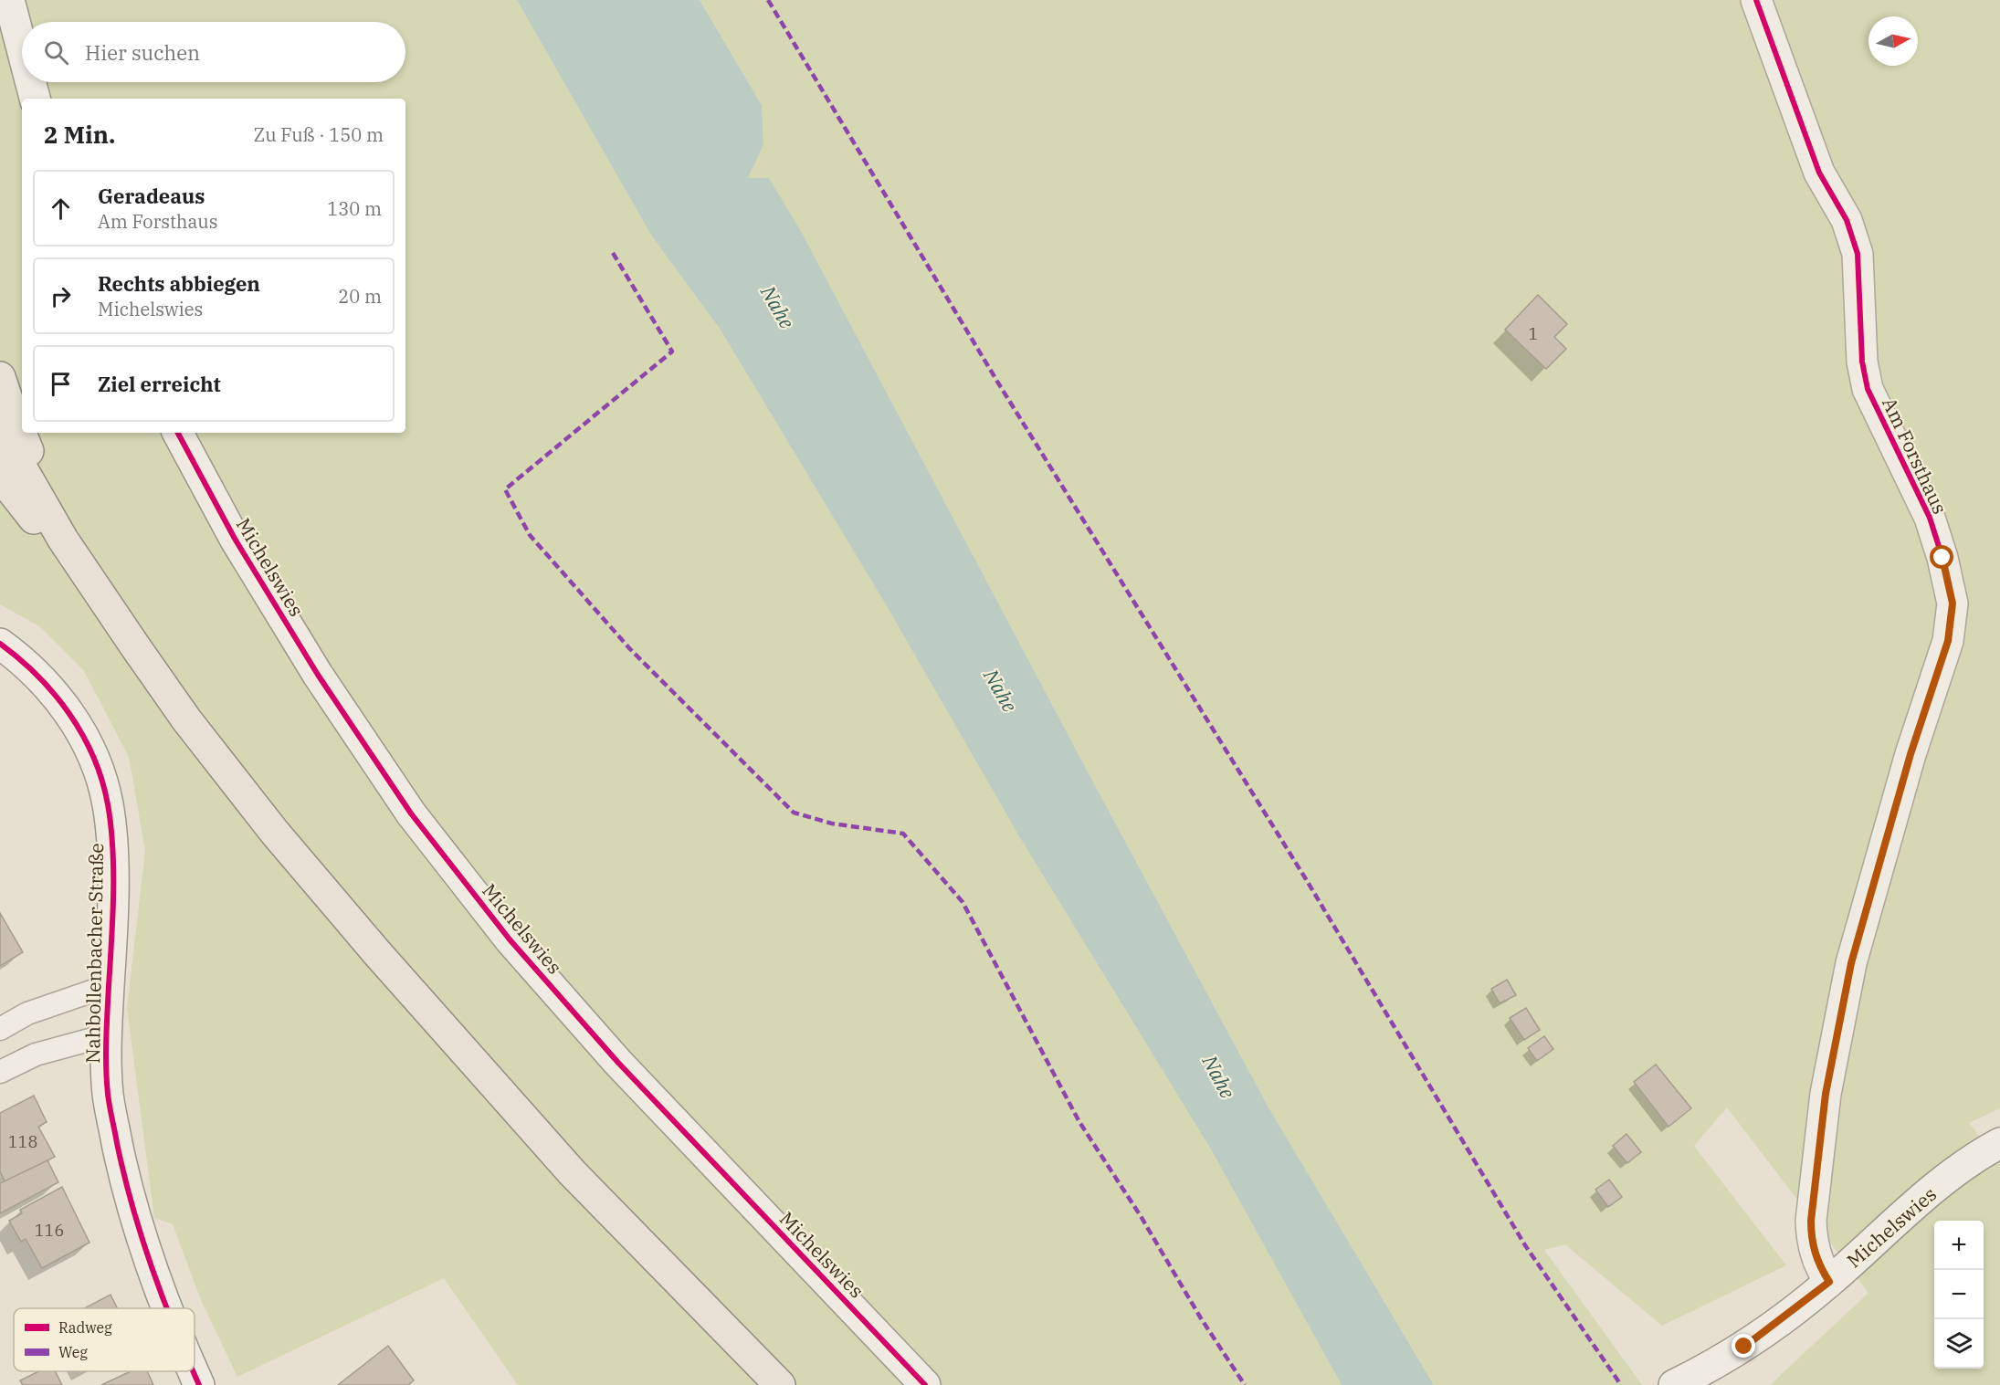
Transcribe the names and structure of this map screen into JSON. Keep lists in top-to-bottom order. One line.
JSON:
{"streets":{"street":["Am Forsthaus","Michelswies","Nahbollenbacher Straße"]},"crossings":[["Am Forsthaus","Michelswies"]],"water":["Nahe"],"house_numbers":["1","118","116"],"legend":["Radweg","Weg"],"north":"right","page":{"search":"Hier suchen","heading":["2 Min.","Zu Fuß · 150 m"],"list":[["Geradeaus","Am Forsthaus","130 m"],["Rechts abbiegen","Michelswies","20 m"],"Ziel erreicht"],"map_buttons":["+","−"]}}
